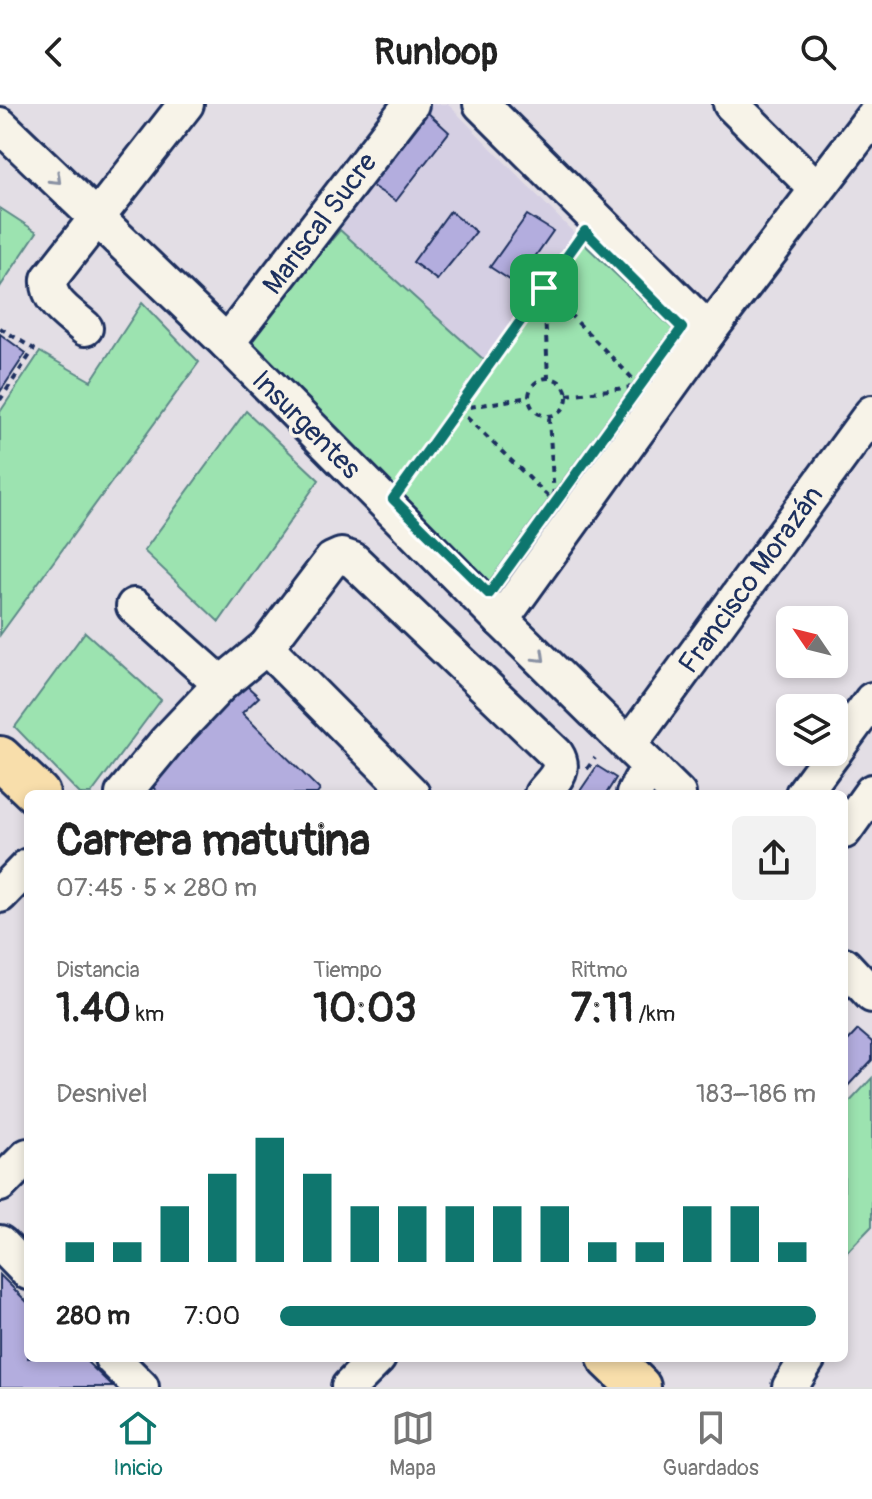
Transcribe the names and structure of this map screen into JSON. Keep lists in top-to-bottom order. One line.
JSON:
{"streets":{"street":["Mariscal Sucre","Insurgentes","Francisco Morazán"]},"crossings":[["Mariscal Sucre","Insurgentes"],["Insurgentes","Francisco Morazán"]],"north":"top left","page":{"header":"Runloop","heading":["Carrera matutina","07:45 · 5 × 280 m"],"stats":[["Distancia","1.40 km"],["Tiempo","10:03"],["Ritmo","7:11 /km"]],"chart":["Desnivel","183–186 m"],"list":[{"name":"280 m","note":"7:00"}],"tabs":["Inicio","Mapa","Guardados"]}}
